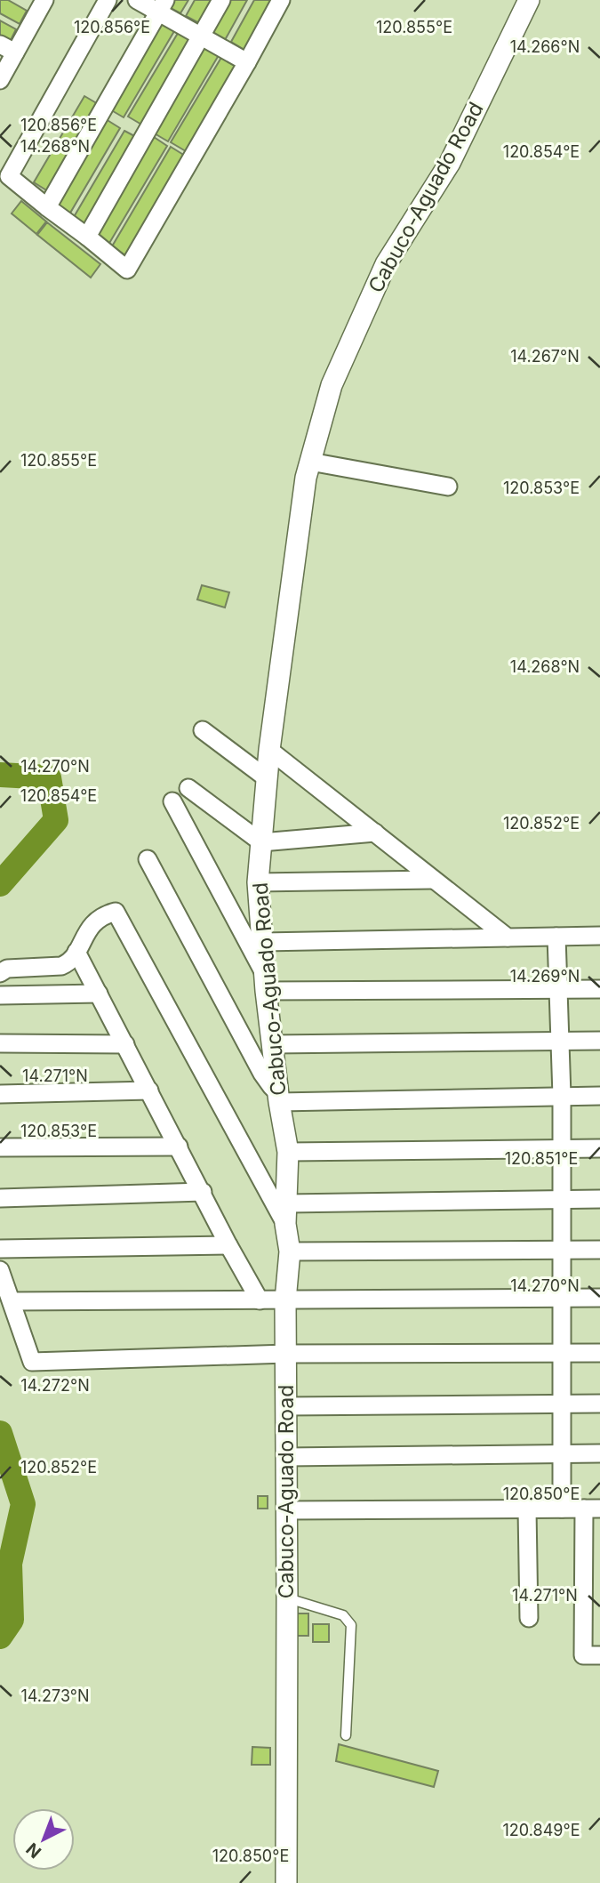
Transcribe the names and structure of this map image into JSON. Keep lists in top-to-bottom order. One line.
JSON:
{"streets":{"street":["Cabuco-Aguado Road"]},"north":"bottom left","coordinates":["120.856°E","120.855°E","14.266°N","14.268°N","120.854°E","14.267°N","120.853°E","14.270°N","120.852°E","14.269°N","14.271°N","120.851°E","14.272°N","120.850°E","14.273°N","120.849°E"]}
